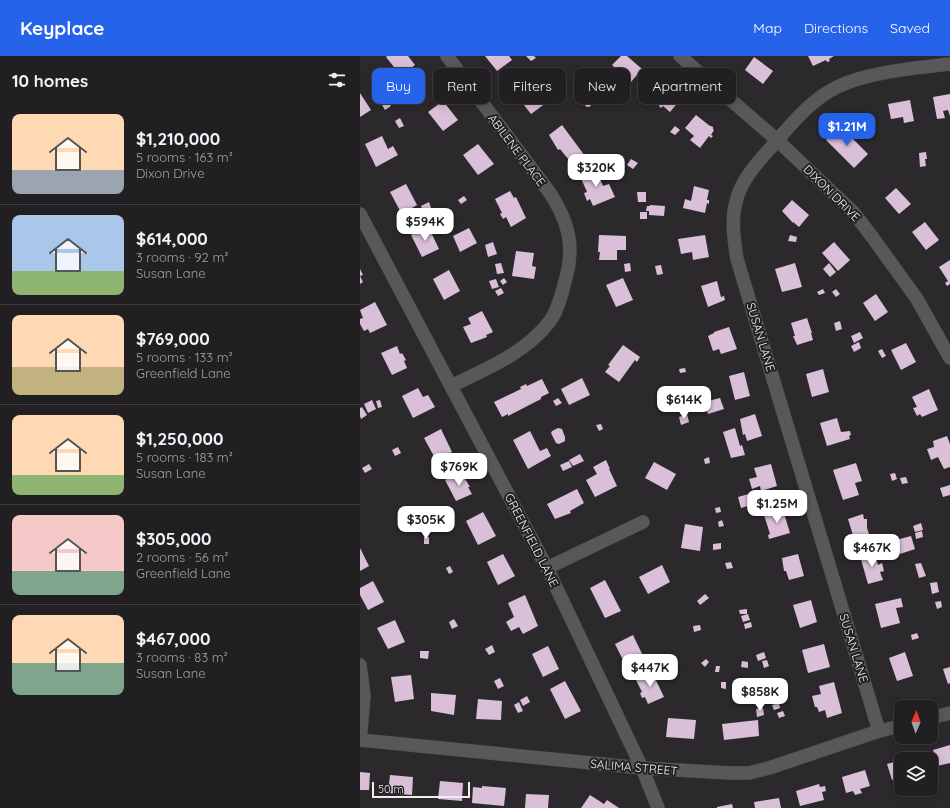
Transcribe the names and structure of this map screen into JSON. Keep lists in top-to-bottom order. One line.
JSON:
{"streets":{"street":["ABILENE PLACE","DIXON DRIVE","SUSAN LANE","GREENFIELD LANE","SALIMA STREET"]},"crossings":[["ABILENE PLACE","GREENFIELD LANE"],["DIXON DRIVE","SUSAN LANE"],["SUSAN LANE","SALIMA STREET"],["GREENFIELD LANE","SALIMA STREET"]],"scale_bar":"50 m","north":"top","page":{"header":"Keyplace","nav":["Map","Directions","Saved"],"heading":"10 homes","chip":["Buy","Rent","Filters","New","Apartment"],"list":[{"name":"$1,210,000","note":"5 rooms · 163 m² · Dixon Drive"},{"name":"$614,000","note":"3 rooms · 92 m² · Susan Lane"},{"name":"$769,000","note":"5 rooms · 133 m² · Greenfield Lane"},{"name":"$1,250,000","note":"5 rooms · 183 m² · Susan Lane"},{"name":"$305,000","note":"2 rooms · 56 m² · Greenfield Lane"},{"name":"$467,000","note":"3 rooms · 83 m² · Susan Lane"}],"price":["$1.21M","$320K","$594K","$614K","$769K","$1.25M","$305K","$467K","$447K","$858K"],"scale":"50 m"}}
